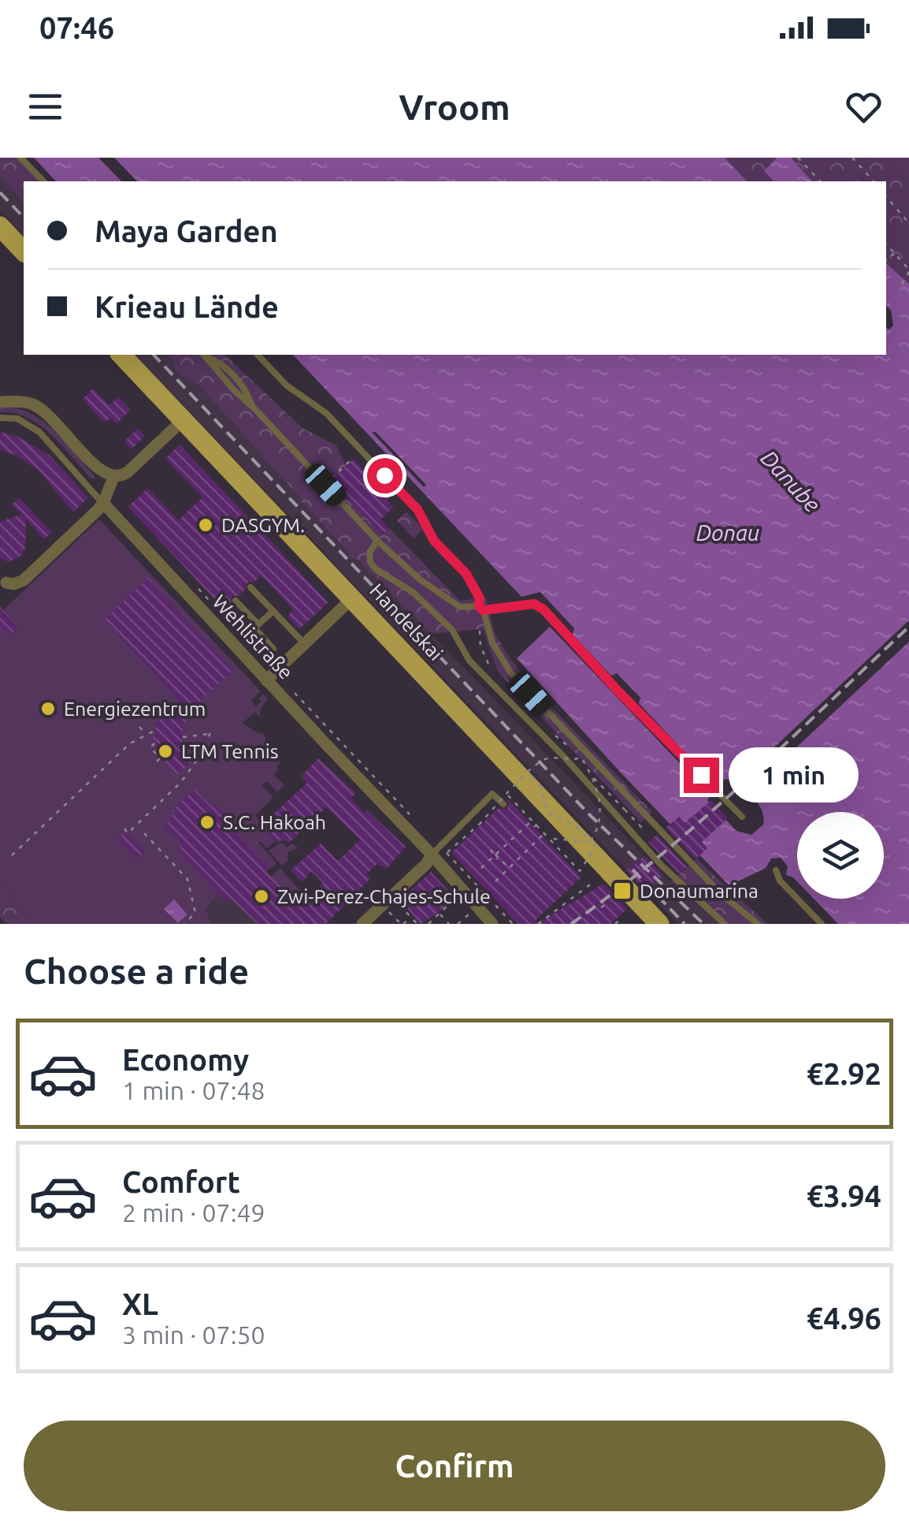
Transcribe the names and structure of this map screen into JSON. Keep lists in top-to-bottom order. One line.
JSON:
{"streets":{"main road":["Handelskai"],"street":["Wehlistraße"]},"water":["Danube","Donau"],"places":{"other":["DASGYM.","Energiezentrum","LTM Tennis","S.C. Hakoah","Zwi-Perez-Chajes-Schule"],"transit":["Donaumarina"]},"page":{"status":"07:46","header":"Vroom","banner":["Maya Garden","Krieau Lände"],"bubble":"1 min","heading":"Choose a ride","list":[{"name":"Economy","note":"1 min · 07:48","value":"€2.92"},{"name":"Comfort","note":"2 min · 07:49","value":"€3.94"},{"name":"XL","note":"3 min · 07:50","value":"€4.96"}],"buttons":"Confirm"}}
